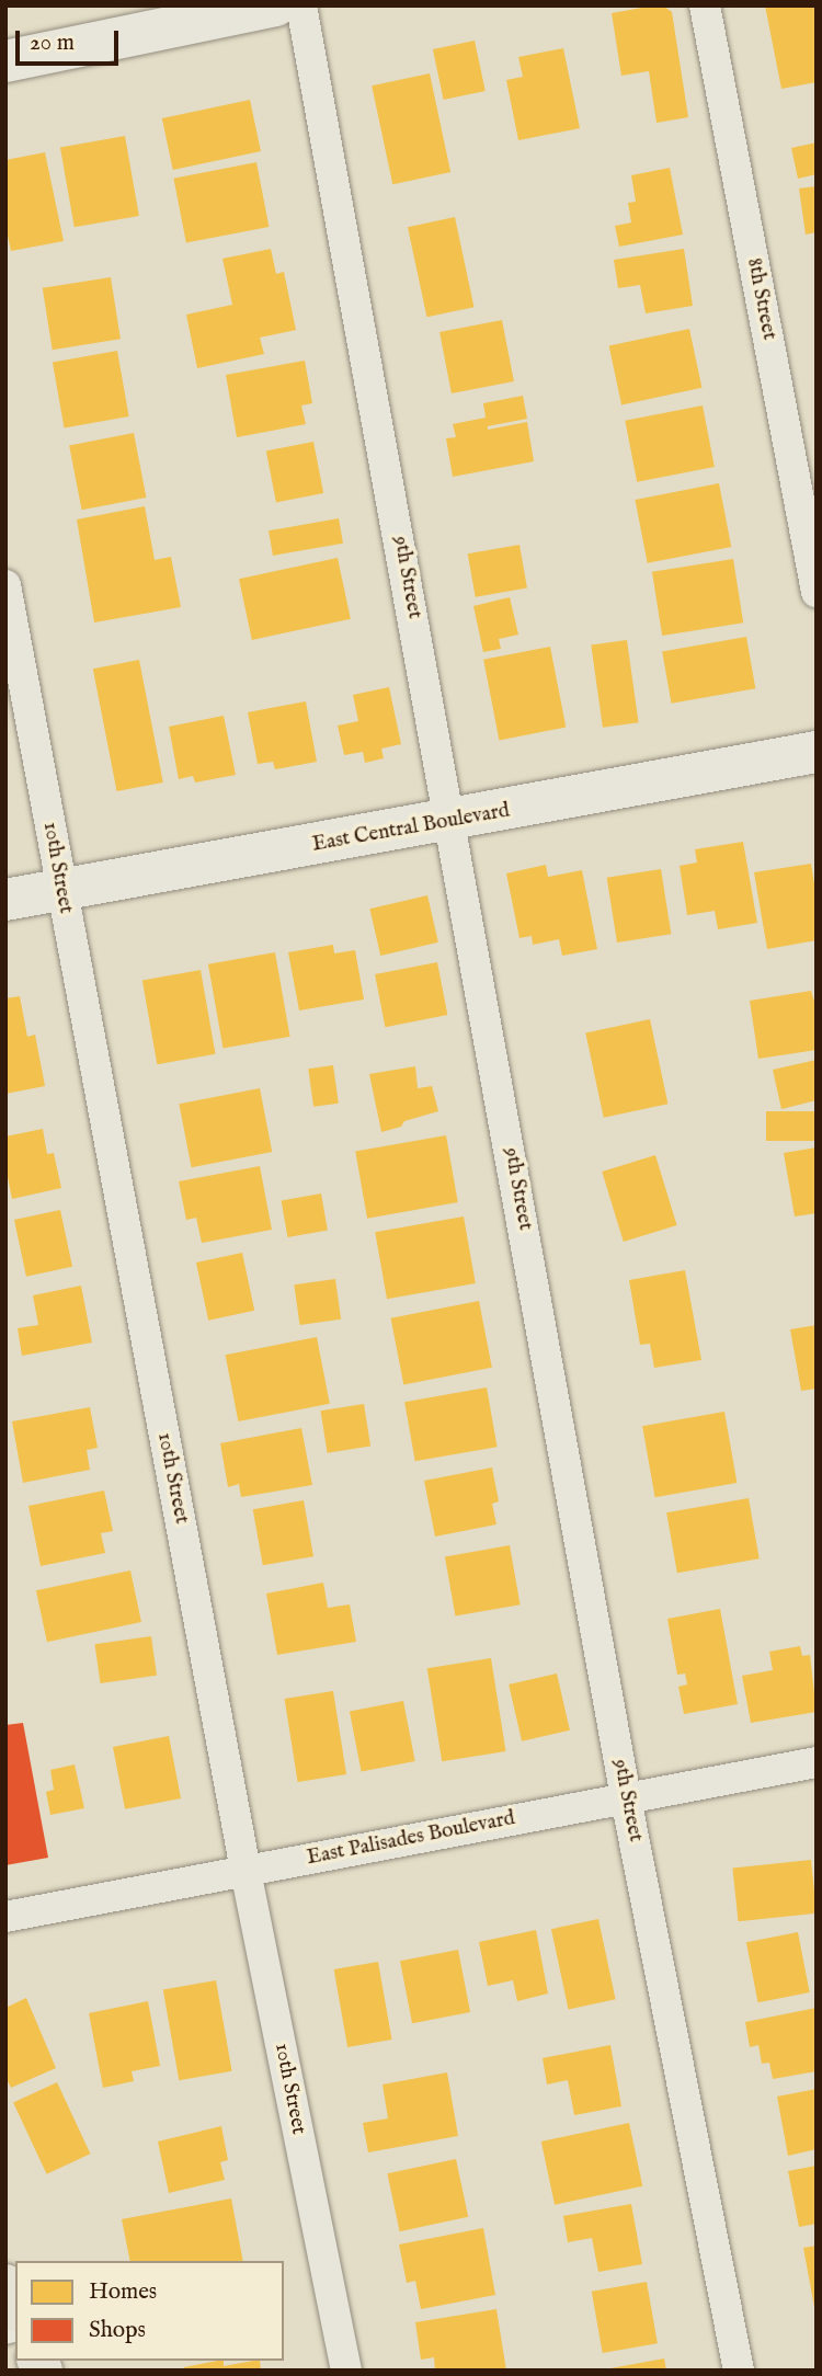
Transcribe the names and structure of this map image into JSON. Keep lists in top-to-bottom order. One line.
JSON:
{"streets":{"main road":["East Central Boulevard"],"street":["8th Street","9th Street","10th Street","East Palisades Boulevard"]},"crossings":[["9th Street","East Central Boulevard"],["9th Street","East Palisades Boulevard"],["East Central Boulevard","10th Street"],["10th Street","East Palisades Boulevard"]],"legend":["Homes","Shops"],"scale_bar":"20 m"}
